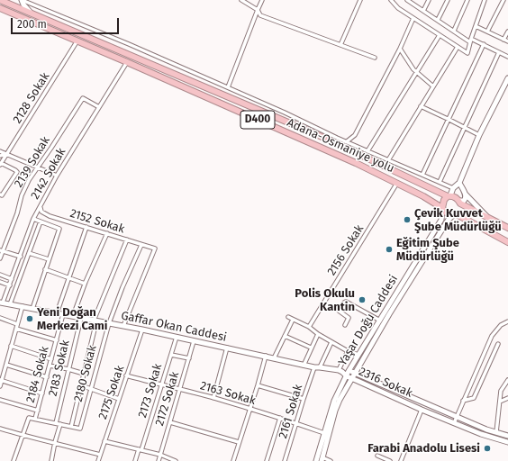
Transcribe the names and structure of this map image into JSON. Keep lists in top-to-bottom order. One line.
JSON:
{"streets":{"highway":["D400","Adana-Osmaniye yolu","Yaşar Doğu Caddesi"],"main road":["Gaffar Okan Caddesi","2316 Sokak"],"street":["2128 Sokak","2139 Sokak","2142 Sokak","2152 Sokak","2156 Sokak","2183 Sokak","2180 Sokak","2184 Sokak","2173 Sokak","2175 Sokak","2163 Sokak","2172 Sokak","2161 Sokak"]},"crossings":[["2128 Sokak","Adana-Osmaniye yolu"],["Adana-Osmaniye yolu","2142 Sokak"],["Adana-Osmaniye yolu","2156 Sokak"],["Adana-Osmaniye yolu","Yaşar Doğu Caddesi"],["2139 Sokak","2142 Sokak"],["2142 Sokak","2152 Sokak"],["2142 Sokak","Gaffar Okan Caddesi"],["2152 Sokak","Gaffar Okan Caddesi"],["2152 Sokak","2180 Sokak"],["Yaşar Doğu Caddesi","2316 Sokak"],["Yaşar Doğu Caddesi","2163 Sokak"],["Gaffar Okan Caddesi","2183 Sokak"],["Gaffar Okan Caddesi","2180 Sokak"],["Gaffar Okan Caddesi","2184 Sokak"],["Gaffar Okan Caddesi","2316 Sokak"],["Gaffar Okan Caddesi","2173 Sokak"],["Gaffar Okan Caddesi","2175 Sokak"],["Gaffar Okan Caddesi","2172 Sokak"],["Gaffar Okan Caddesi","2161 Sokak"],["2173 Sokak","2163 Sokak"],["2175 Sokak","2163 Sokak"],["2163 Sokak","2172 Sokak"],["2163 Sokak","2161 Sokak"]],"places":["Çevik Kuvvet Şube Müdürlüğü","Eğitim Şube Müdürlüğü","Polis Okulu Kantin","Yeni Doğan Merkezi Cami","Farabi Anadolu Lisesi"],"scale_bar":"200 m"}
